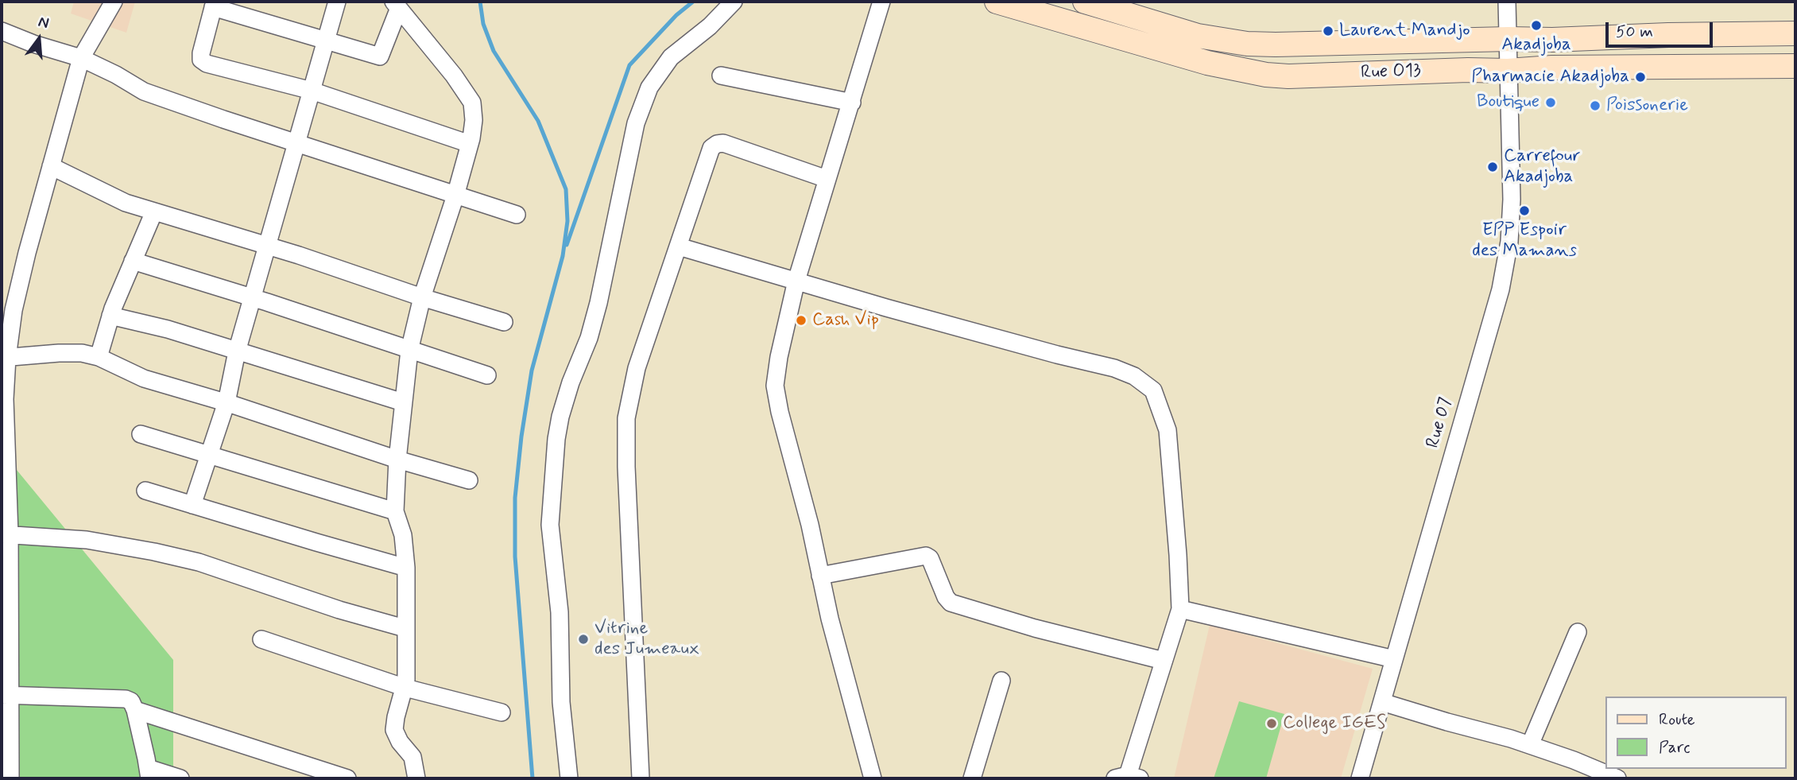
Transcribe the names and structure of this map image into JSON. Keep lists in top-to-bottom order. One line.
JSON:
{"streets":{"main road":["Rue O13"],"street":["Rue 07"]},"crossings":[["Rue O13","Rue 07"]],"places":["Akadjoba","Laurent Mandjo","Pharmacie Akadjoba","Boutique","Poissonerie","Carrefour Akadjoba","EPP Espoir des Mamans","Cash Vip","Vitrine des Jumeaux","College IGES"],"legend":["Route","Parc"],"scale_bar":"50 m","north":"top"}
